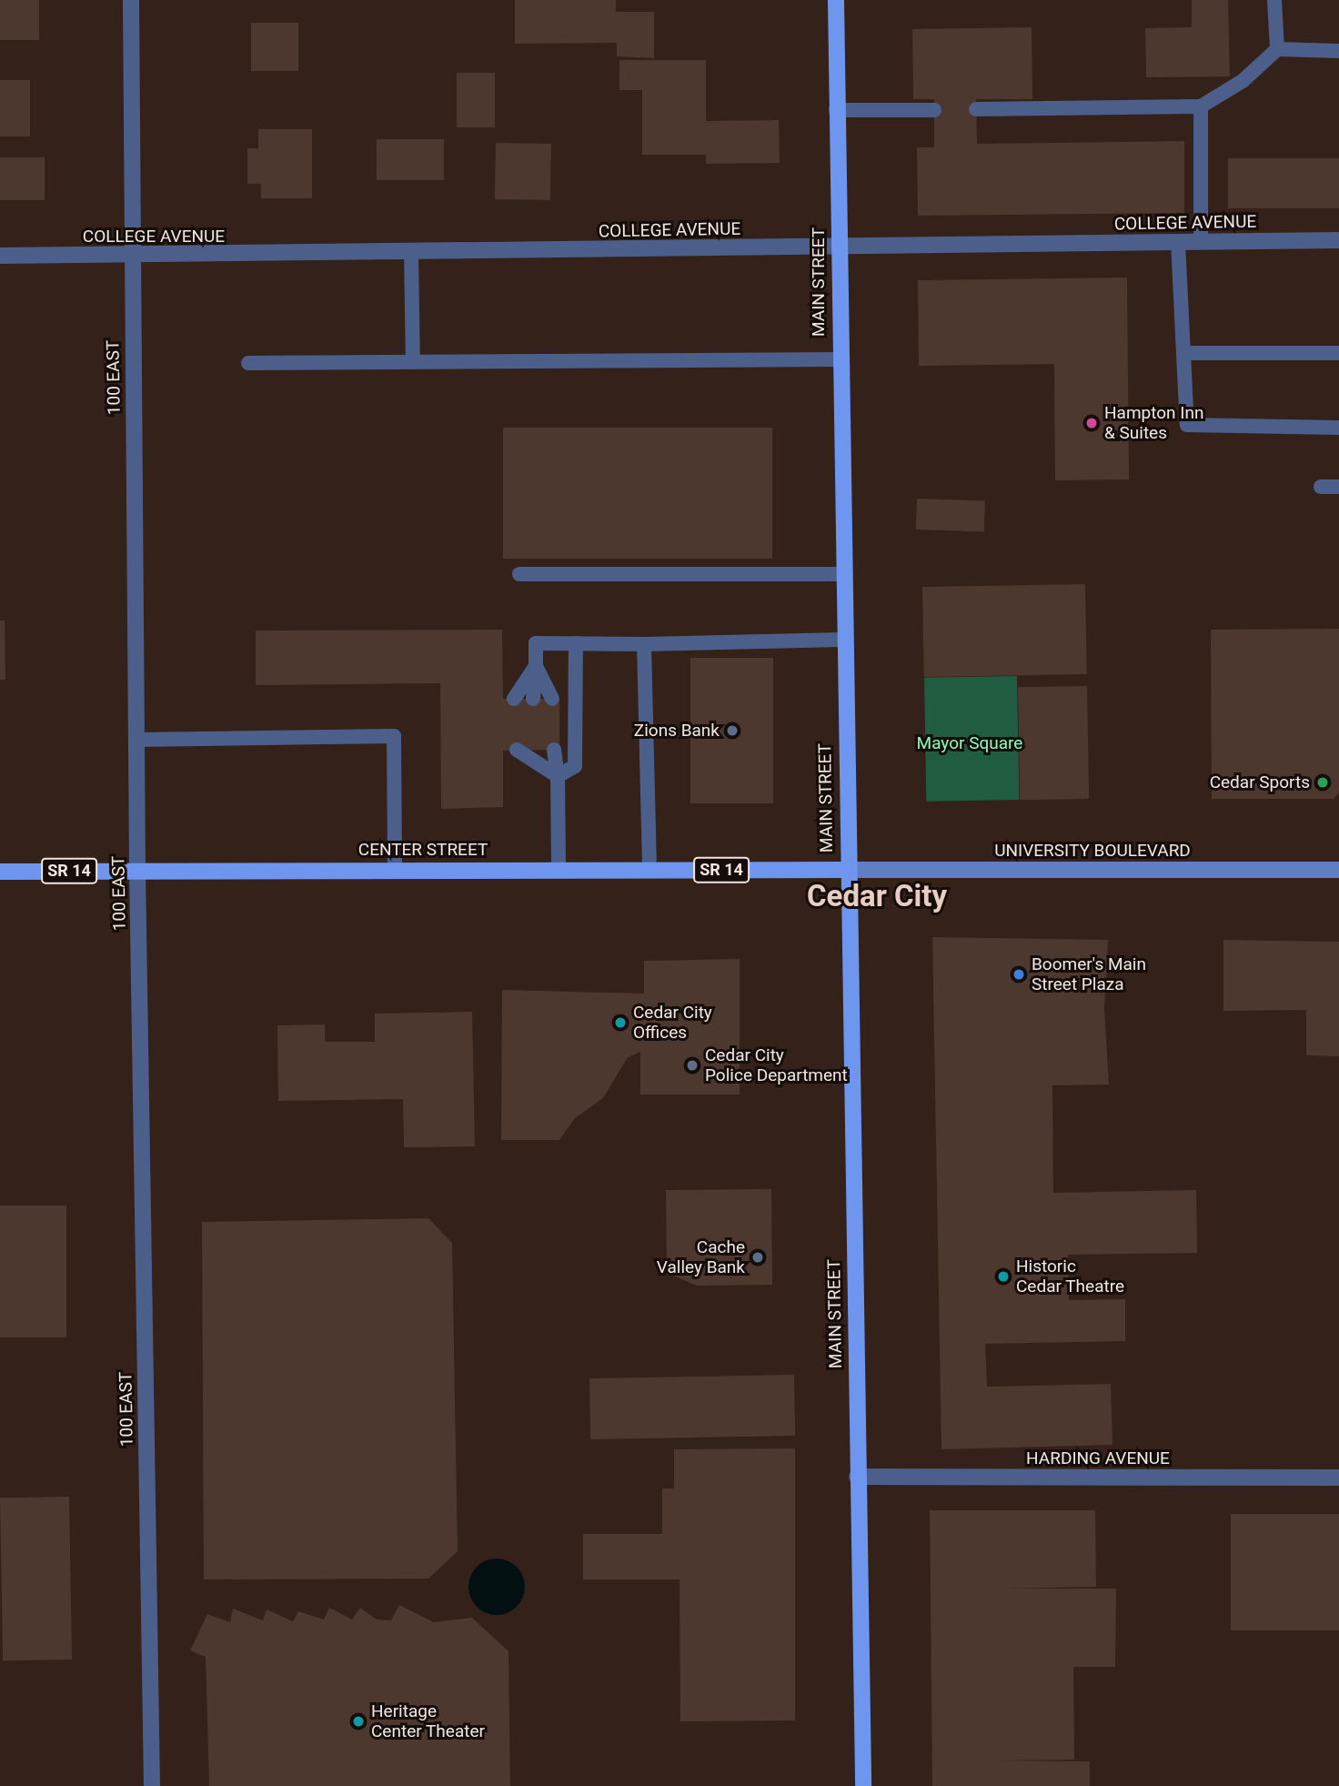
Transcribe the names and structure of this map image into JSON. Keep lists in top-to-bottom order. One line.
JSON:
{"streets":{"main road":["MAIN STREET","CENTER STREET","UNIVERSITY BOULEVARD","SR 14"],"street":["COLLEGE AVENUE","100 EAST","HARDING AVENUE"]},"crossings":[["COLLEGE AVENUE","MAIN STREET"],["COLLEGE AVENUE","100 EAST"],["MAIN STREET","CENTER STREET"],["MAIN STREET","UNIVERSITY BOULEVARD"],["MAIN STREET","HARDING AVENUE"],["100 EAST","CENTER STREET"],["CENTER STREET","UNIVERSITY BOULEVARD"]],"districts":["Cedar City"],"parks":["Mayor Square"],"places":["Hampton Inn & Suites","Zions Bank","Cedar Sports","Boomer's Main Street Plaza","Cedar City Offices","Cedar City Police Department","Cache Valley Bank","Historic Cedar Theatre","Heritage Center Theater"]}
